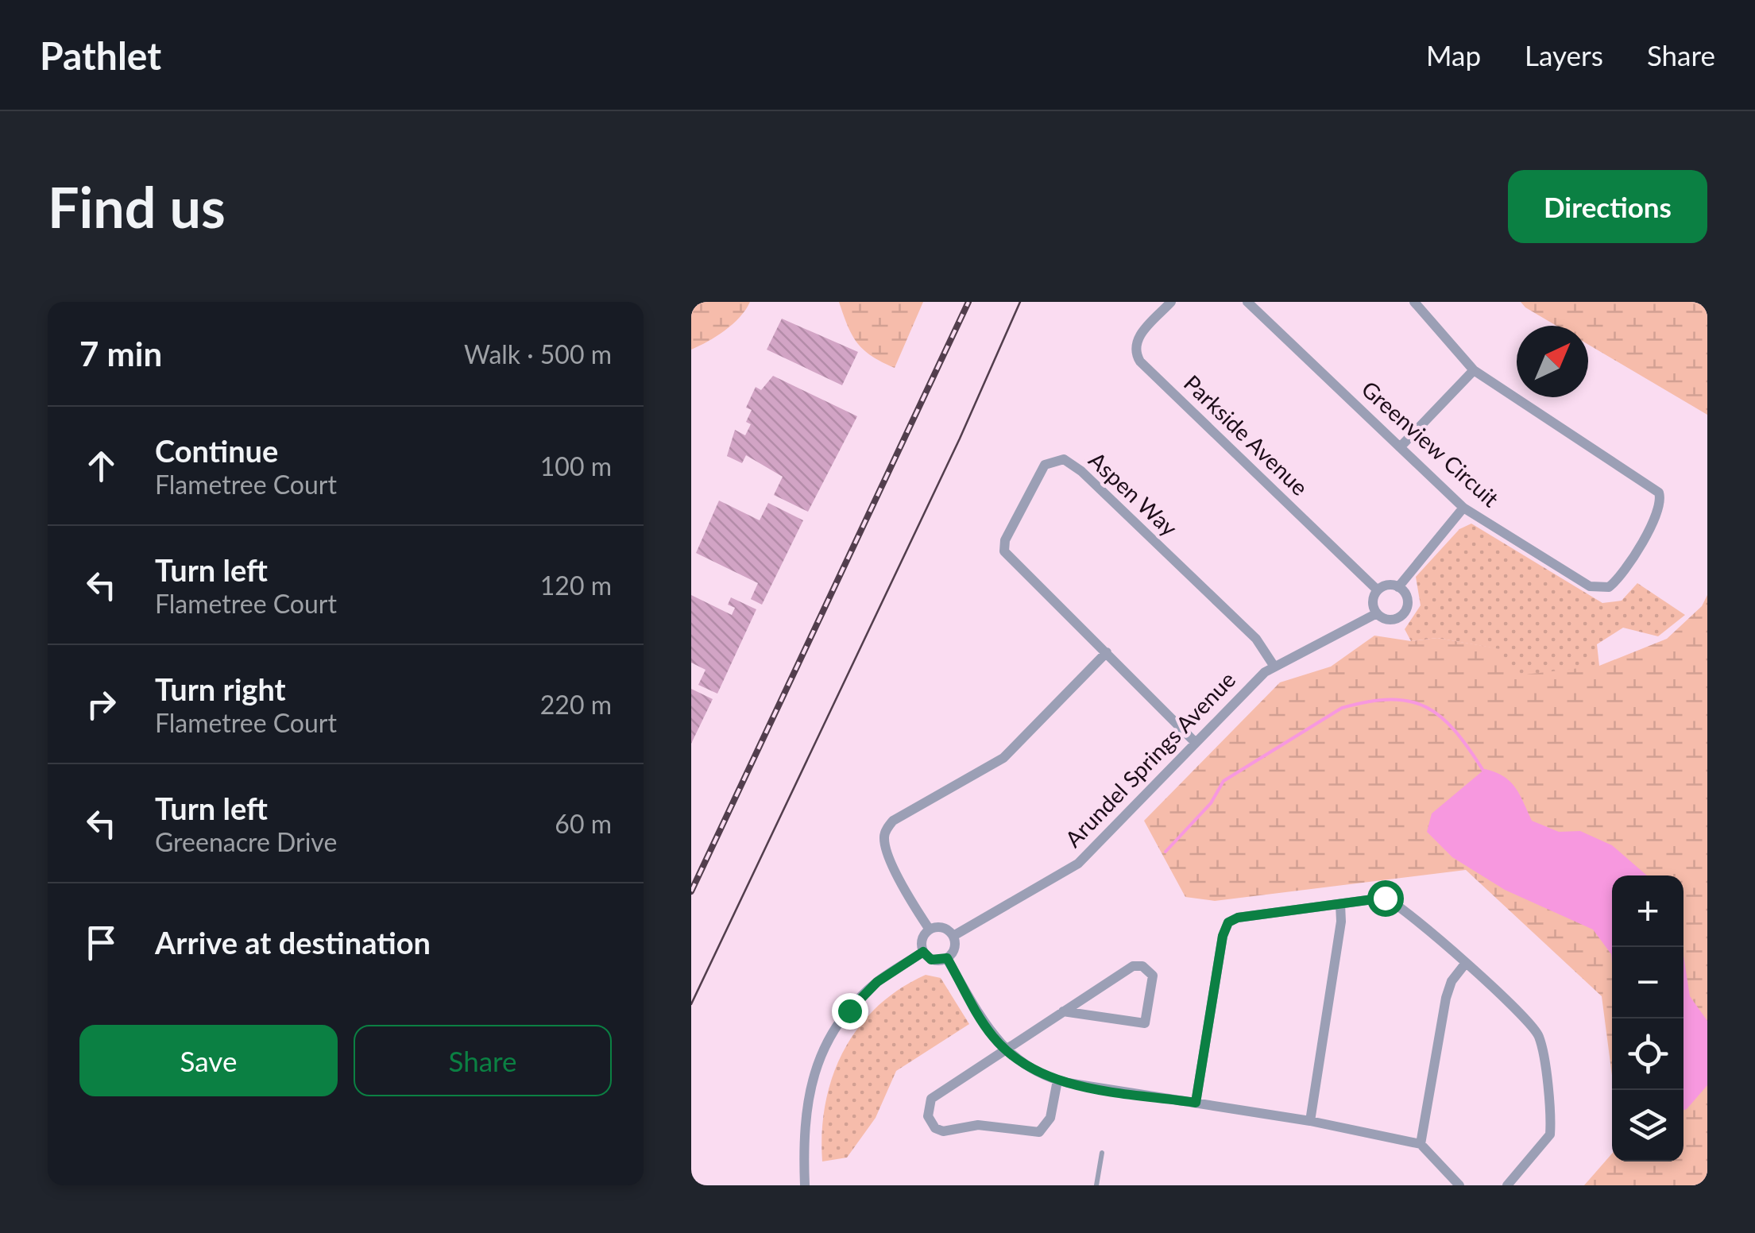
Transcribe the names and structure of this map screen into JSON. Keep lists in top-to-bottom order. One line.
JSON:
{"streets":{"street":["Parkside Avenue","Greenview Circuit","Aspen Way","Arundel Springs Avenue"]},"crossings":[["Parkside Avenue","Arundel Springs Avenue"],["Aspen Way","Arundel Springs Avenue"]],"north":"top right","page":{"header":"Pathlet","nav":["Map","Layers","Share"],"buttons":["Directions",["Save","Share"]],"title":"Find us","heading":["7 min","Walk · 500 m"],"list":[["Continue","Flametree Court","100 m"],["Turn left","Flametree Court","120 m"],["Turn right","Flametree Court","220 m"],["Turn left","Greenacre Drive","60 m"],"Arrive at destination"],"map_buttons":["+","−"]}}
